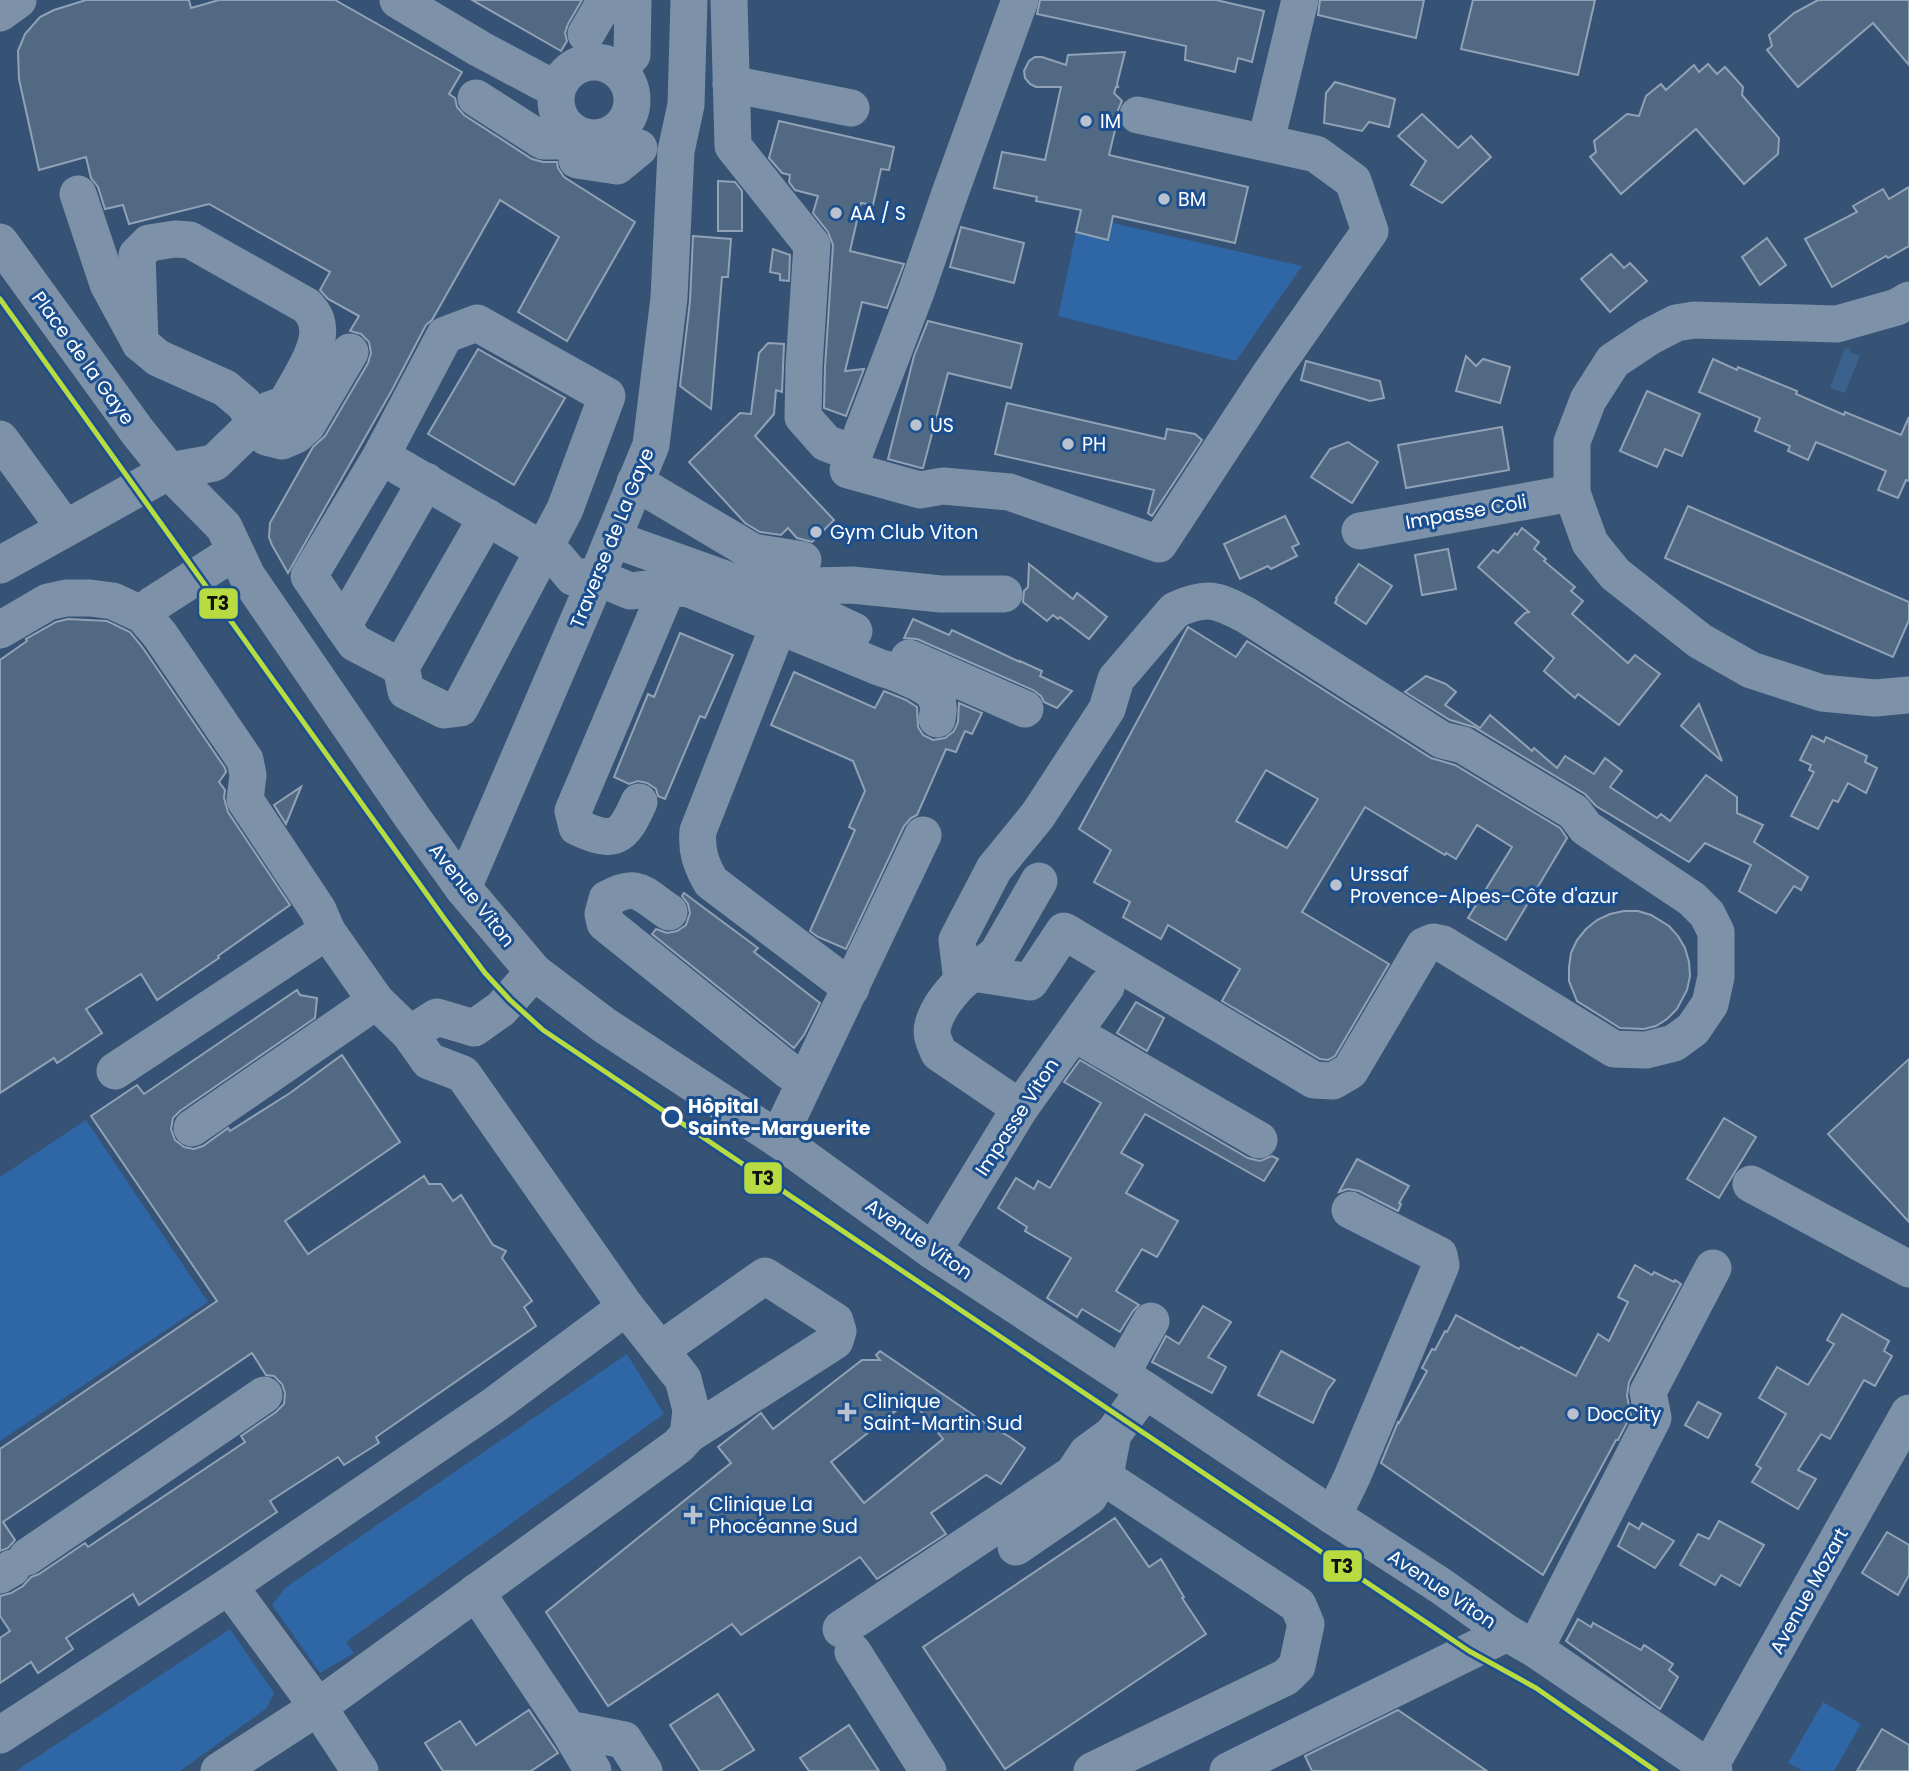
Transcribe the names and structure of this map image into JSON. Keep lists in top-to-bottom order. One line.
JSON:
{"streets":{"street":["Place de la Gaye","Impasse Coli","Traverse de La Gaye","Avenue Viton","Impasse Viton","Avenue Mozart"]},"crossings":[["Place de la Gaye","Avenue Viton"],["Traverse de La Gaye","Avenue Viton"],["Avenue Viton","Impasse Viton"],["Avenue Viton","Avenue Mozart"]],"places":{"other":["IM","BM","AA / S","US","PH","Gym Club Viton","Urssaf Provence-Alpes-Côte d'azur","Hôpital Sainte-Marguerite","DocCity"],"health":["Clinique Saint-Martin Sud","Clinique La Phocéanne Sud"]},"lines":["transit line T3"]}
